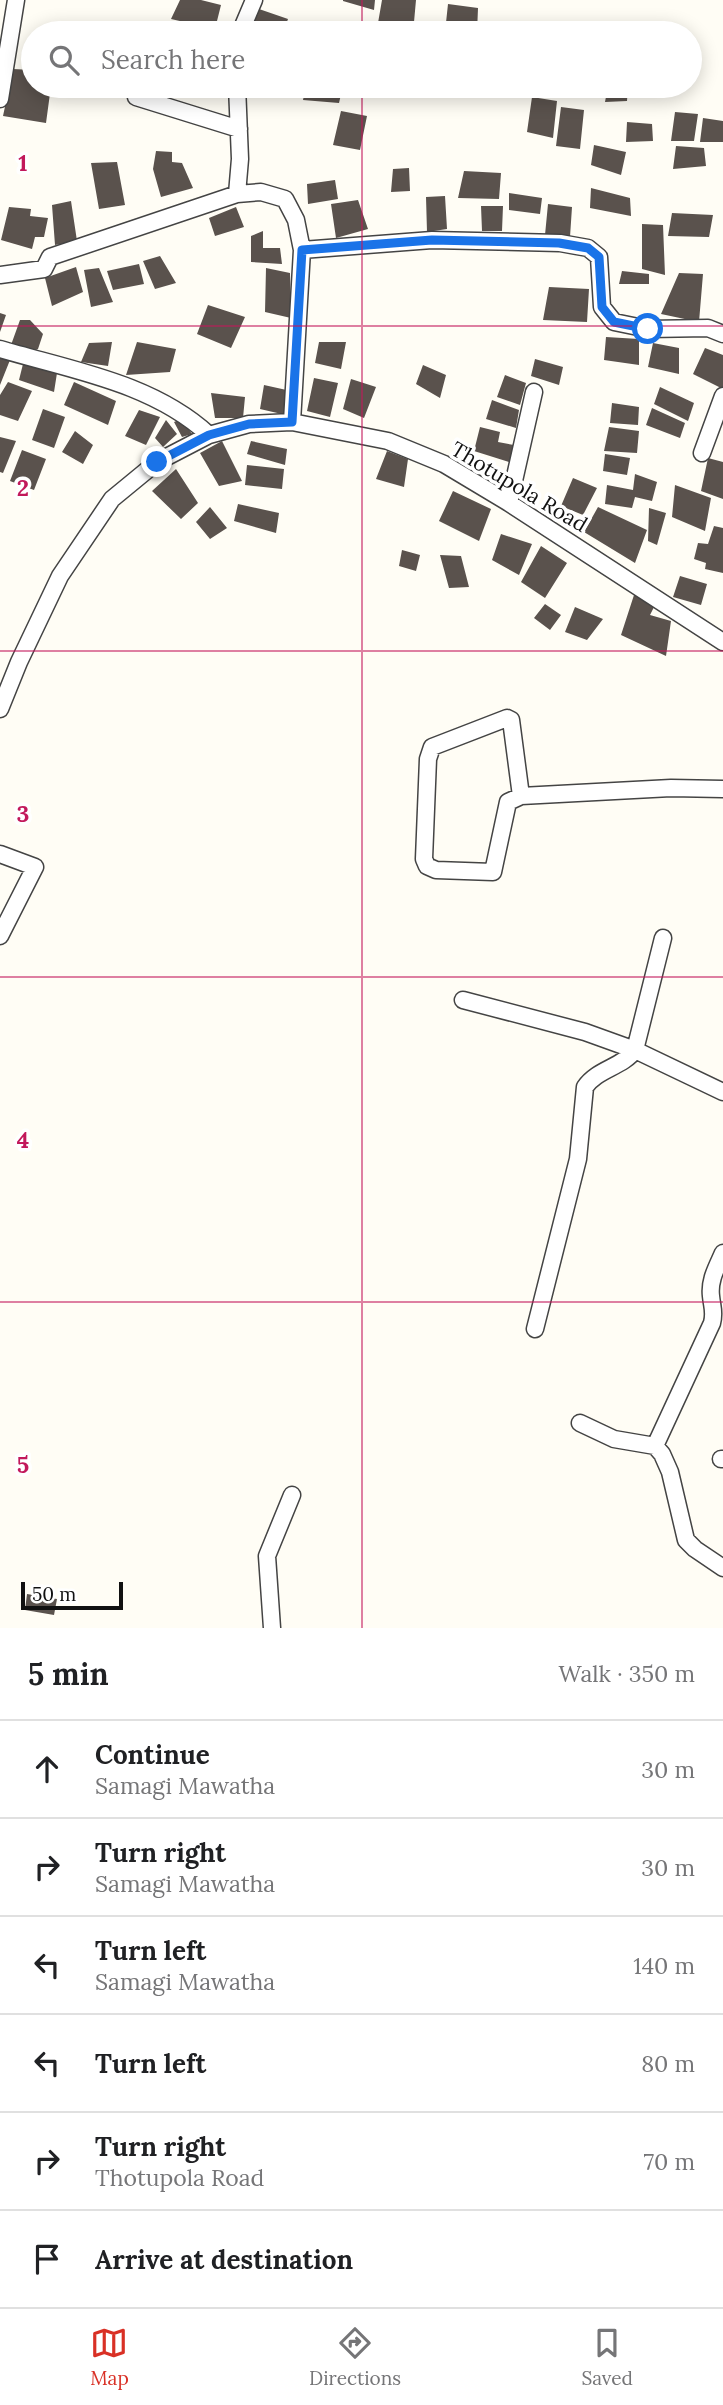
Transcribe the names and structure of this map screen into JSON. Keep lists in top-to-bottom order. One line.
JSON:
{"streets":{"street":["Thotupola Road"]},"scale_bar":"50 m","page":{"search":"Search here","scale":"50 m","heading":["5 min","Walk · 350 m"],"list":[["Continue","Samagi Mawatha","30 m"],["Turn right","Samagi Mawatha","30 m"],["Turn left","Samagi Mawatha","140 m"],["Turn left","80 m"],["Turn right","Thotupola Road","70 m"],"Arrive at destination"],"nav":["Map","Directions","Saved"]},"grid":{"rows":["1","2","3","4","5"]}}
